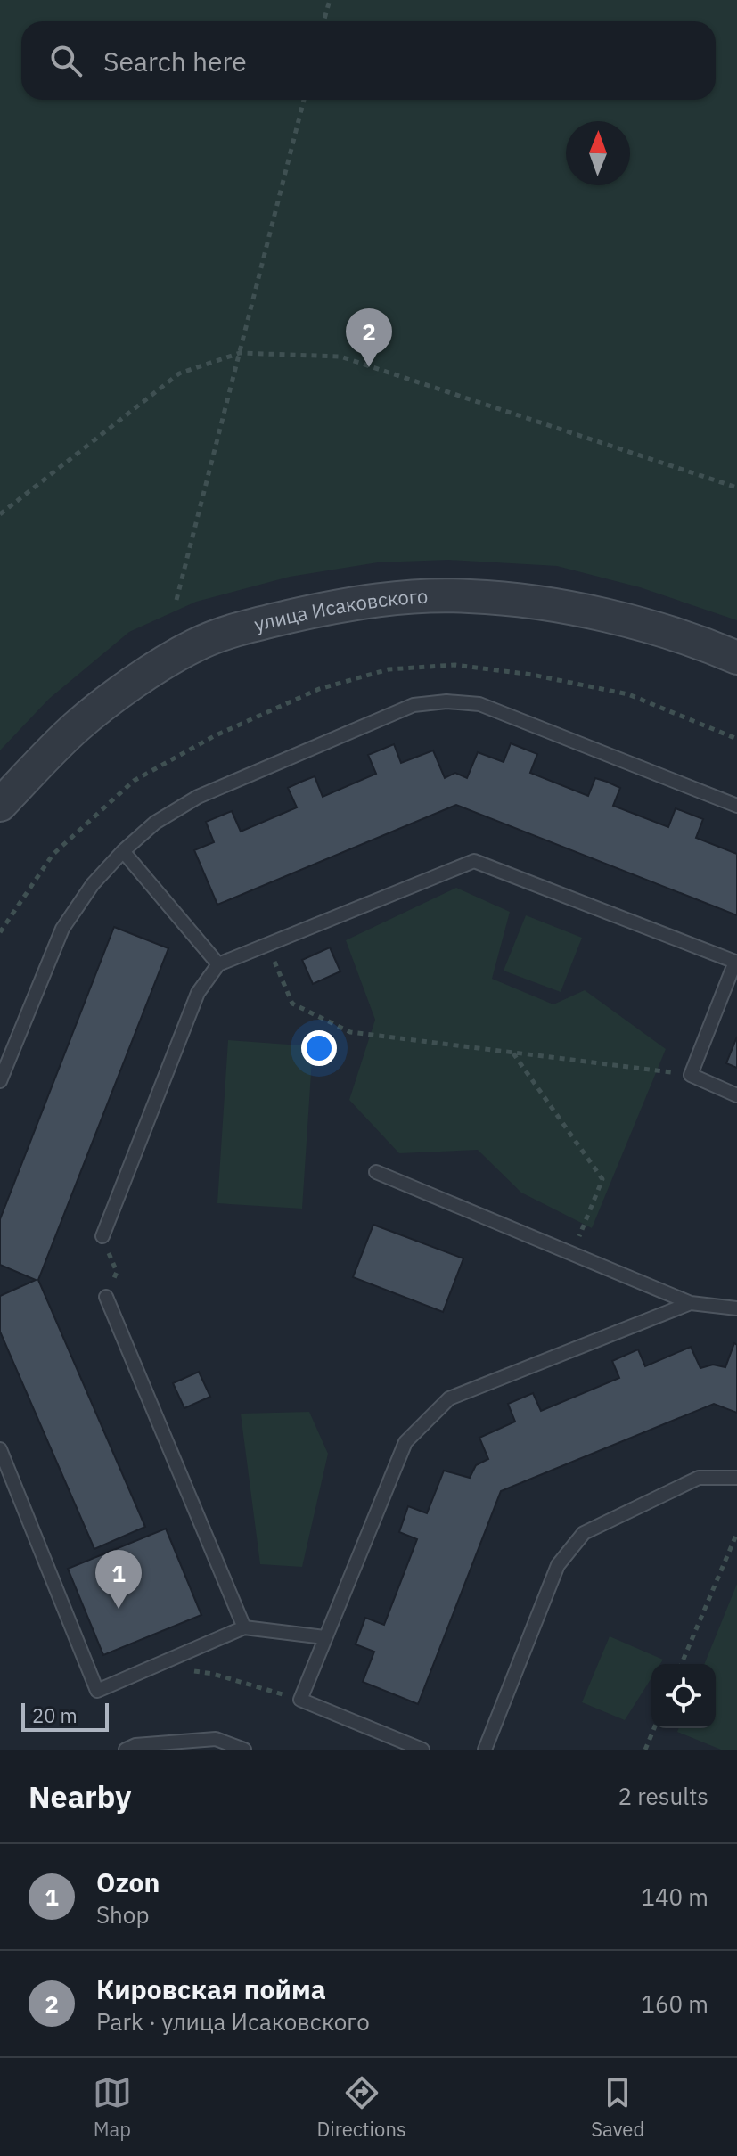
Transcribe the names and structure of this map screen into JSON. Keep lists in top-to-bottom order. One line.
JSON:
{"streets":{"street":["улица Исаковского"]},"scale_bar":"20 m","north":"top","page":{"search":"Search here","pins":["2","1"],"scale":"20 m","heading":["Nearby","2 results"],"list":[{"mark":"1","name":"Ozon","note":"Shop","value":"140 m"},{"mark":"2","name":"Кировская пойма","note":"Park · улица Исаковского","value":"160 m"}],"nav":["Map","Directions","Saved"]}}
